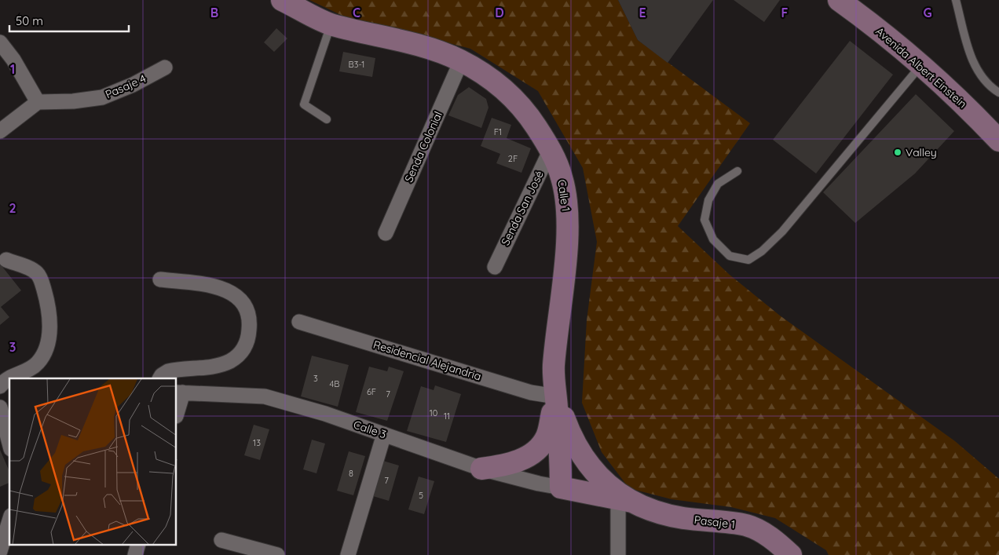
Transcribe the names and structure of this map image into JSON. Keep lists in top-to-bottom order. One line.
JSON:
{"streets":{"street":["Avenida Albert Einstein","Pasaje 4","Senda Colonial","Calle 1","Senda San José","Residencial Alejandria","Calle 3","Pasaje 1"]},"crossings":[["Senda Colonial","Calle 1"],["Calle 1","Senda San José"],["Calle 1","Residencial Alejandria"],["Calle 1","Calle 3"]],"places":["Valley"],"house_numbers":["B3-1","F1","2F","3","4B","6F","7","10","11","13","8","7","5"],"scale_bar":"50 m","grid":{"columns":["B","C","D","E","F","G"],"rows":["1","2","3"]}}
